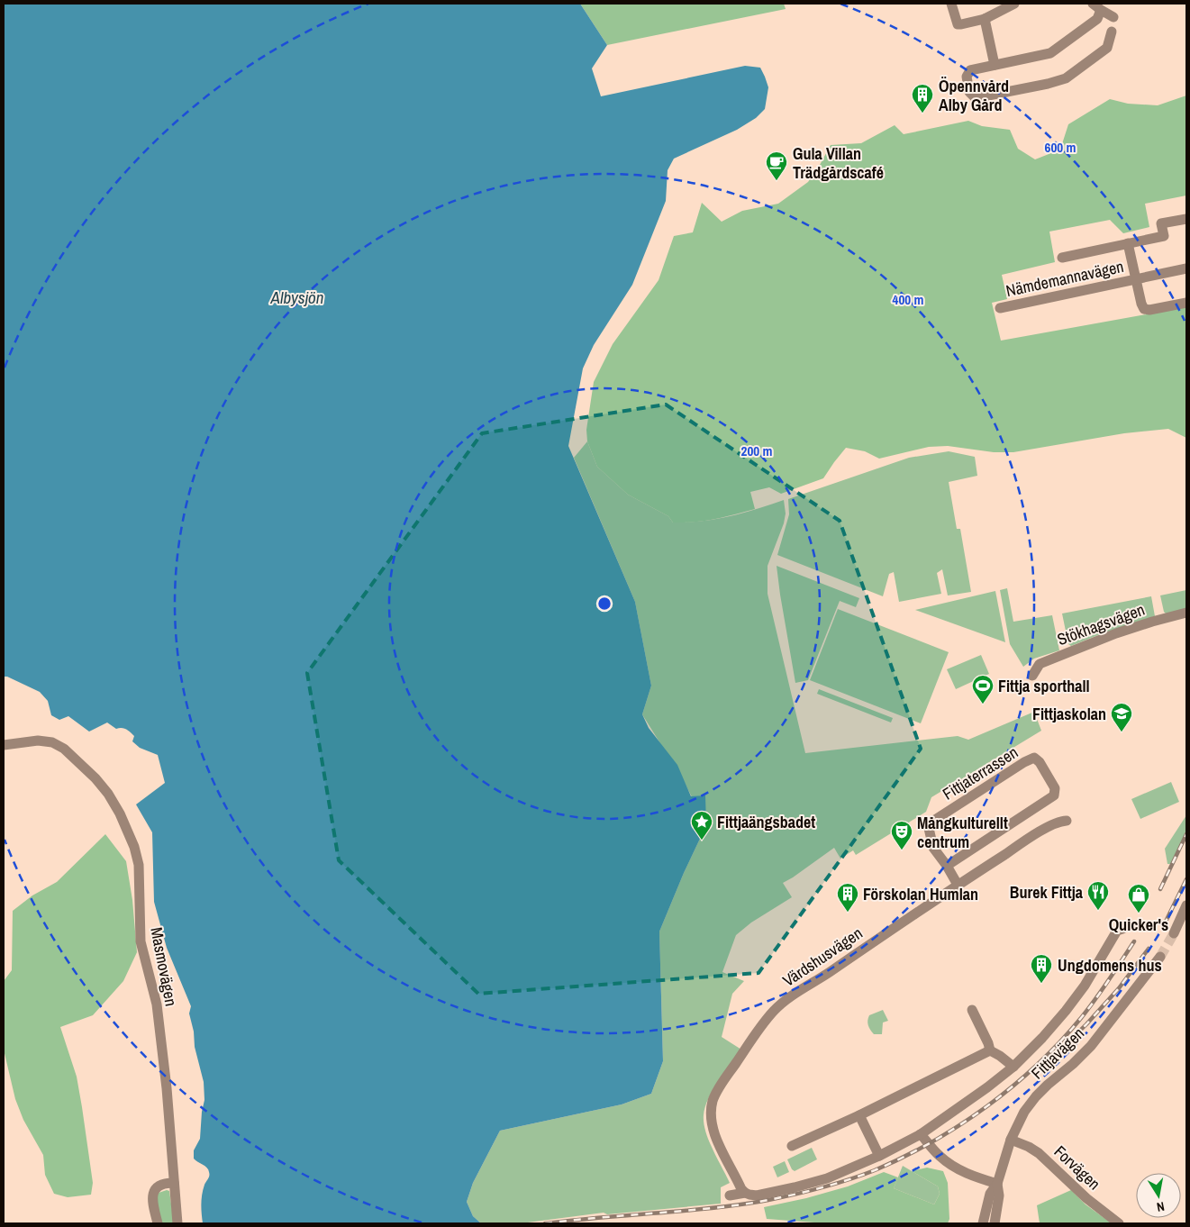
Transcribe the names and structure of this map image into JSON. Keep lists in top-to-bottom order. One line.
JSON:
{"streets":{"street":["Nämdemannavägen","Stökhagsvägen","Fittjaterrassen","Värdshusvägen","Masmovägen","Fittjavägen","Forvägen"]},"crossings":[["Fittjaterrassen","Värdshusvägen"],["Fittjavägen","Forvägen"]],"water":["Albysjön"],"places":{"building":["Öpennvård Alby Gård","Förskolan Humlan","Ungdomens hus"],"cafe":["Gula Villan Trädgårdscafé"],"sports":["Fittja sporthall"],"school or university":["Fittjaskolan"],"place":["Fittjaängsbadet"],"theatre":["Mångkulturellt centrum"],"restaurant":["Burek Fittja"],"shop":["Quicker's"]},"north":"bottom","rings":["600 m","400 m","200 m"]}
